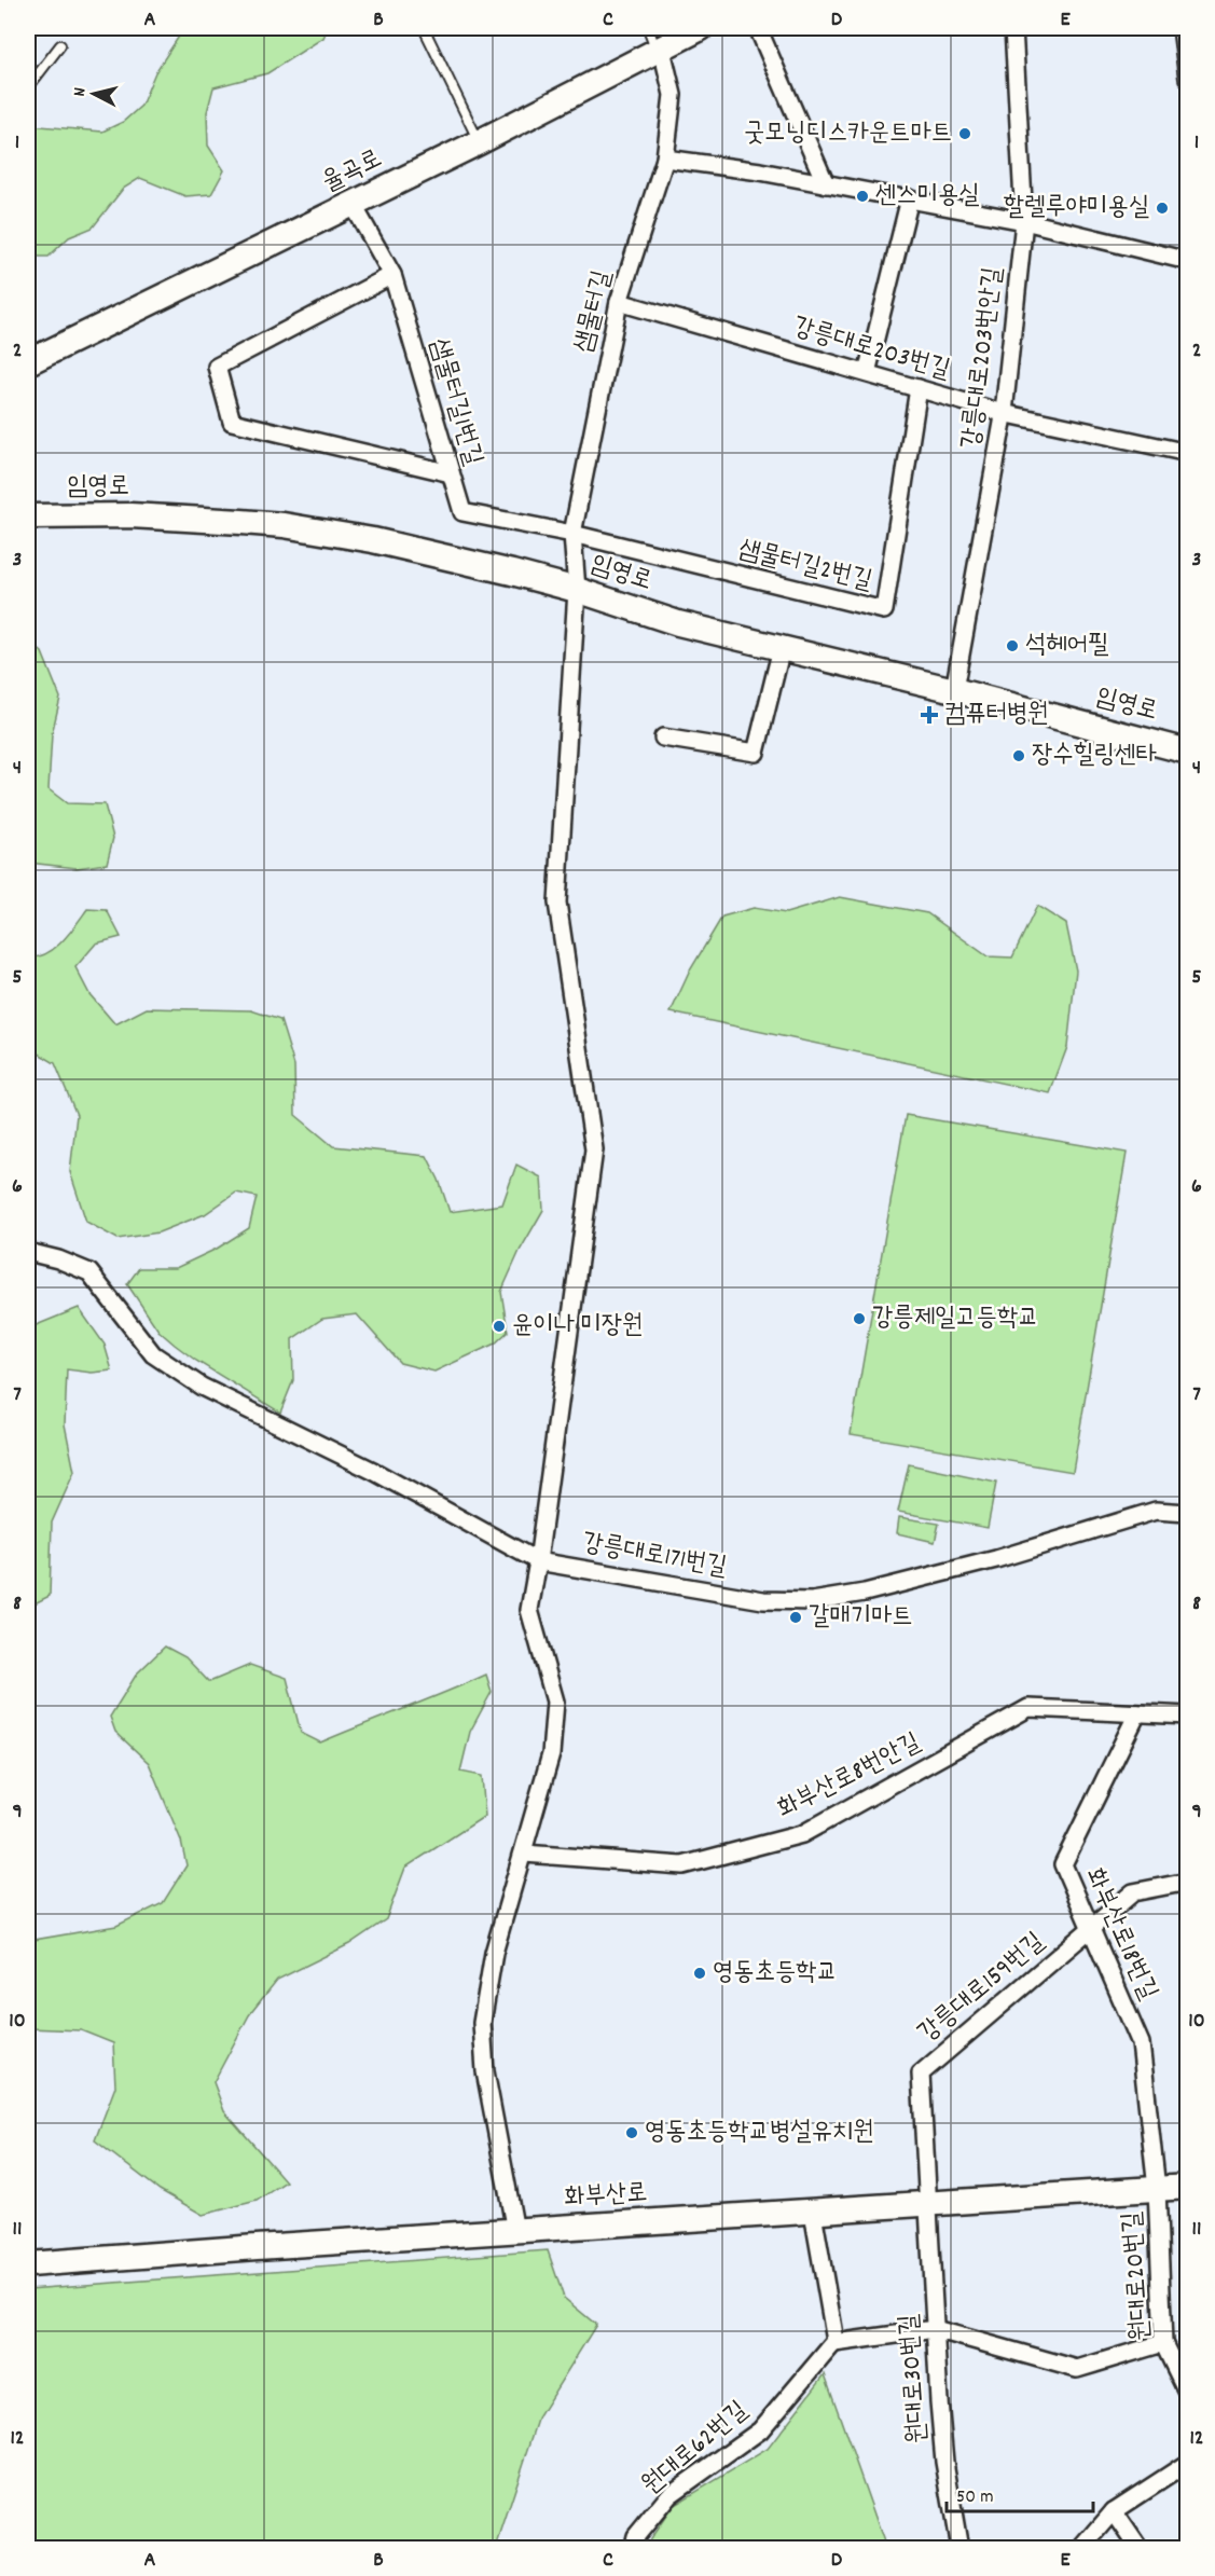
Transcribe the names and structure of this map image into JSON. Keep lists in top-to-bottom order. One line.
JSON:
{"streets":{"street":["율곡로","샘물터길","강릉대로203번길","강릉대로203번안길","샘물터길1번길","임영로","샘물터길2번길","강릉대로171번길","화부산로8번안길","화부산로18번길","강릉대로159번길","화부산로","원대로20번길","원대로30번길","원대로62번길"]},"crossings":[["율곡로","샘물터길"],["율곡로","샘물터길1번길"],["샘물터길","강릉대로203번길"],["샘물터길","샘물터길1번길"],["샘물터길","임영로"],["샘물터길","샘물터길2번길"],["샘물터길","강릉대로171번길"],["샘물터길","화부산로8번안길"],["샘물터길","화부산로"],["강릉대로203번길","강릉대로203번안길"],["강릉대로203번길","샘물터길2번길"],["강릉대로203번안길","임영로"],["샘물터길1번길","샘물터길2번길"],["화부산로8번안길","화부산로18번길"],["화부산로18번길","강릉대로159번길"],["화부산로18번길","화부산로"],["화부산로18번길","원대로20번길"],["강릉대로159번길","화부산로"],["강릉대로159번길","원대로30번길"],["화부산로","원대로20번길"],["화부산로","원대로30번길"]],"places":{"other":["굿모닝디스카운트마트","센스미용실","할렐루야미용실","석헤어필","장수힐링센타","강릉제일고등학교","윤이나 미장원","갈매기마트","영동초등학교","영동초등학교병설유치원"],"health":["컴퓨터병원"]},"scale_bar":"50 m","north":"left","grid":{"columns":["A","B","C","D","E"],"rows":["1","2","3","4","5","6","7","8","9","10","11","12"]}}
